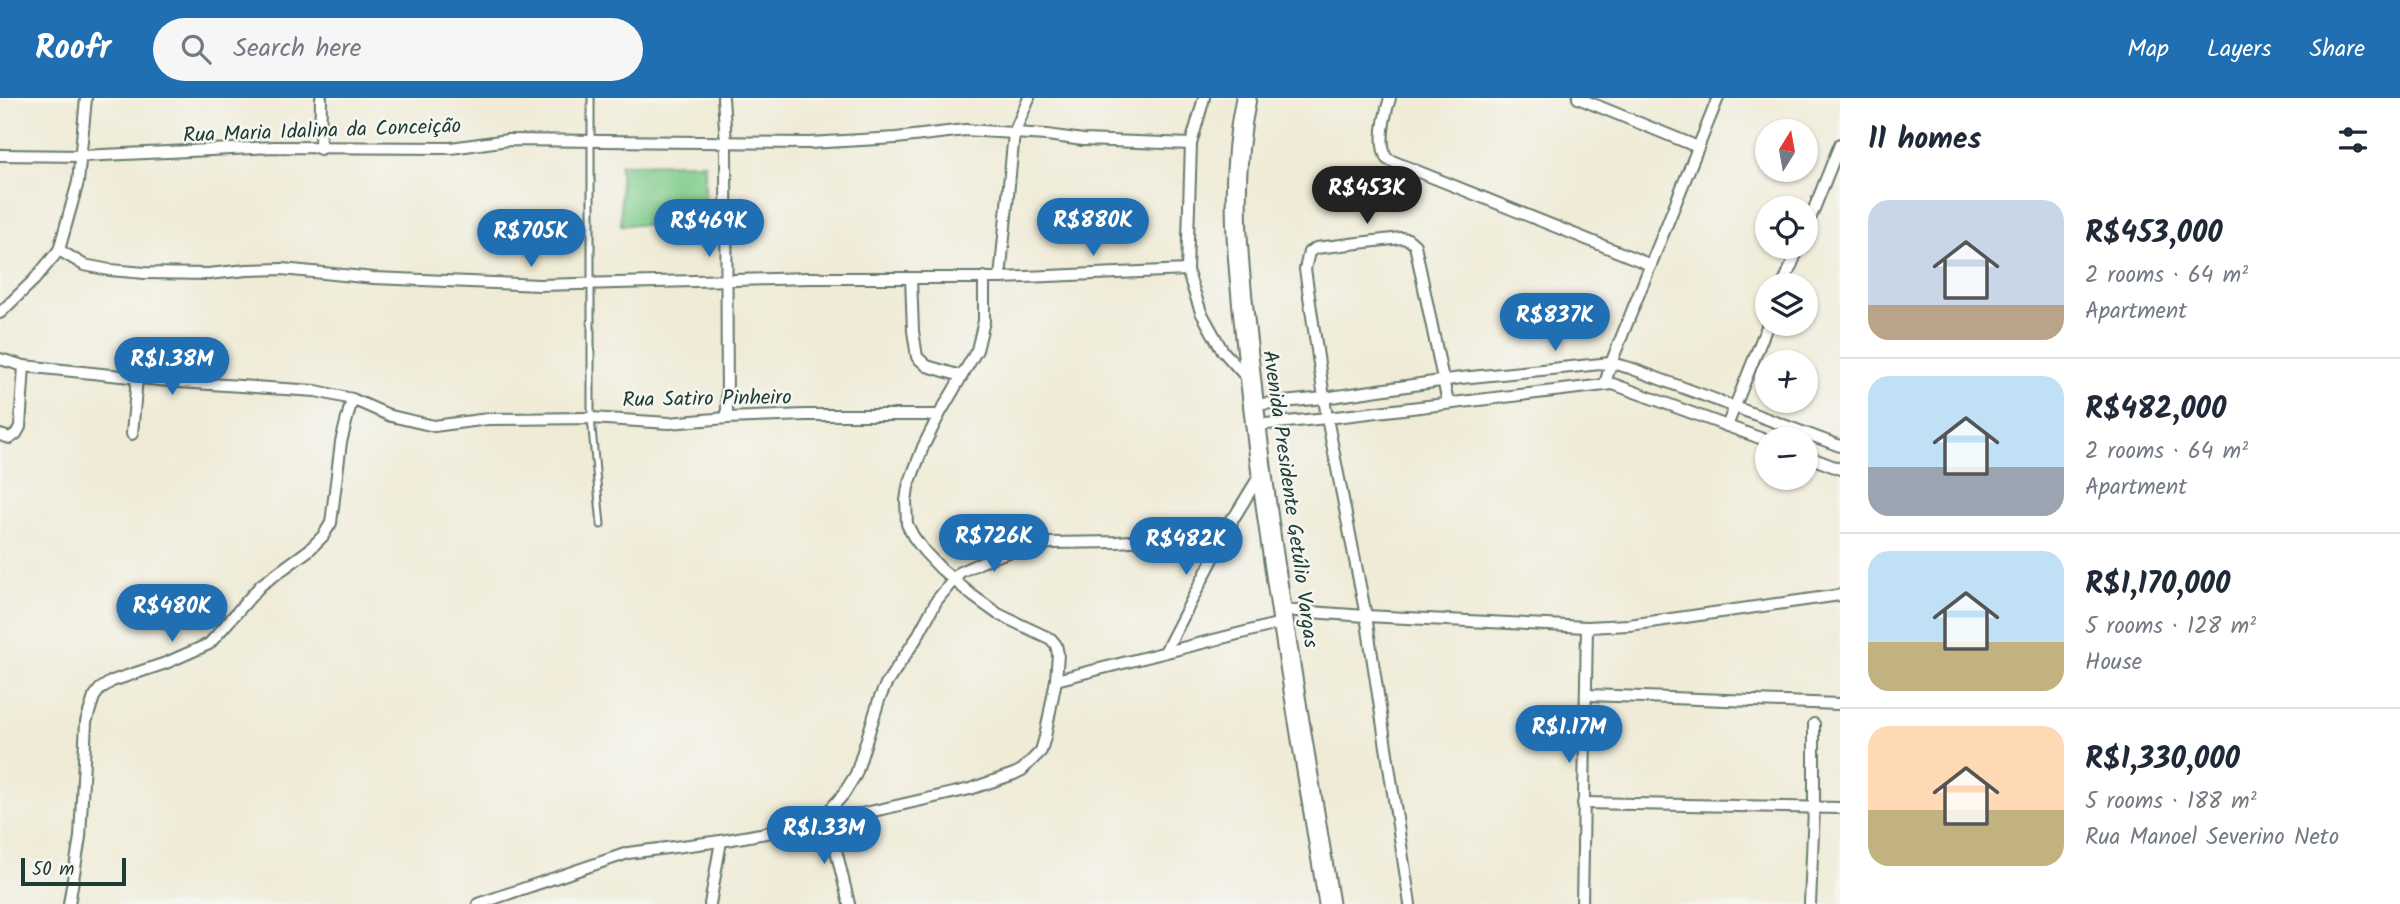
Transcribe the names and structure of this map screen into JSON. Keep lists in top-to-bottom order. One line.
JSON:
{"streets":{"highway":["Avenida Presidente Getúlio Vargas"],"street":["Rua Maria Idalina da Conceição","Rua Satiro Pinheiro"]},"scale_bar":"50 m","north":"top","page":{"header":"Roofr","search":"Search here","nav":["Map","Layers","Share"],"heading":"11 homes","map_buttons":["+","−"],"price":["R$453K","R$880K","R$469K","R$705K","R$837K","R$1.38M","R$726K","R$482K","R$480K","R$1.17M","R$1.33M"],"list":[{"name":"R$453,000","note":"2 rooms · 64 m² · Apartment"},{"name":"R$482,000","note":"2 rooms · 64 m² · Apartment"},{"name":"R$1,170,000","note":"5 rooms · 128 m² · House"},{"name":"R$1,330,000","note":"5 rooms · 188 m² · Rua Manoel Severino Neto"}],"scale":"50 m"}}
